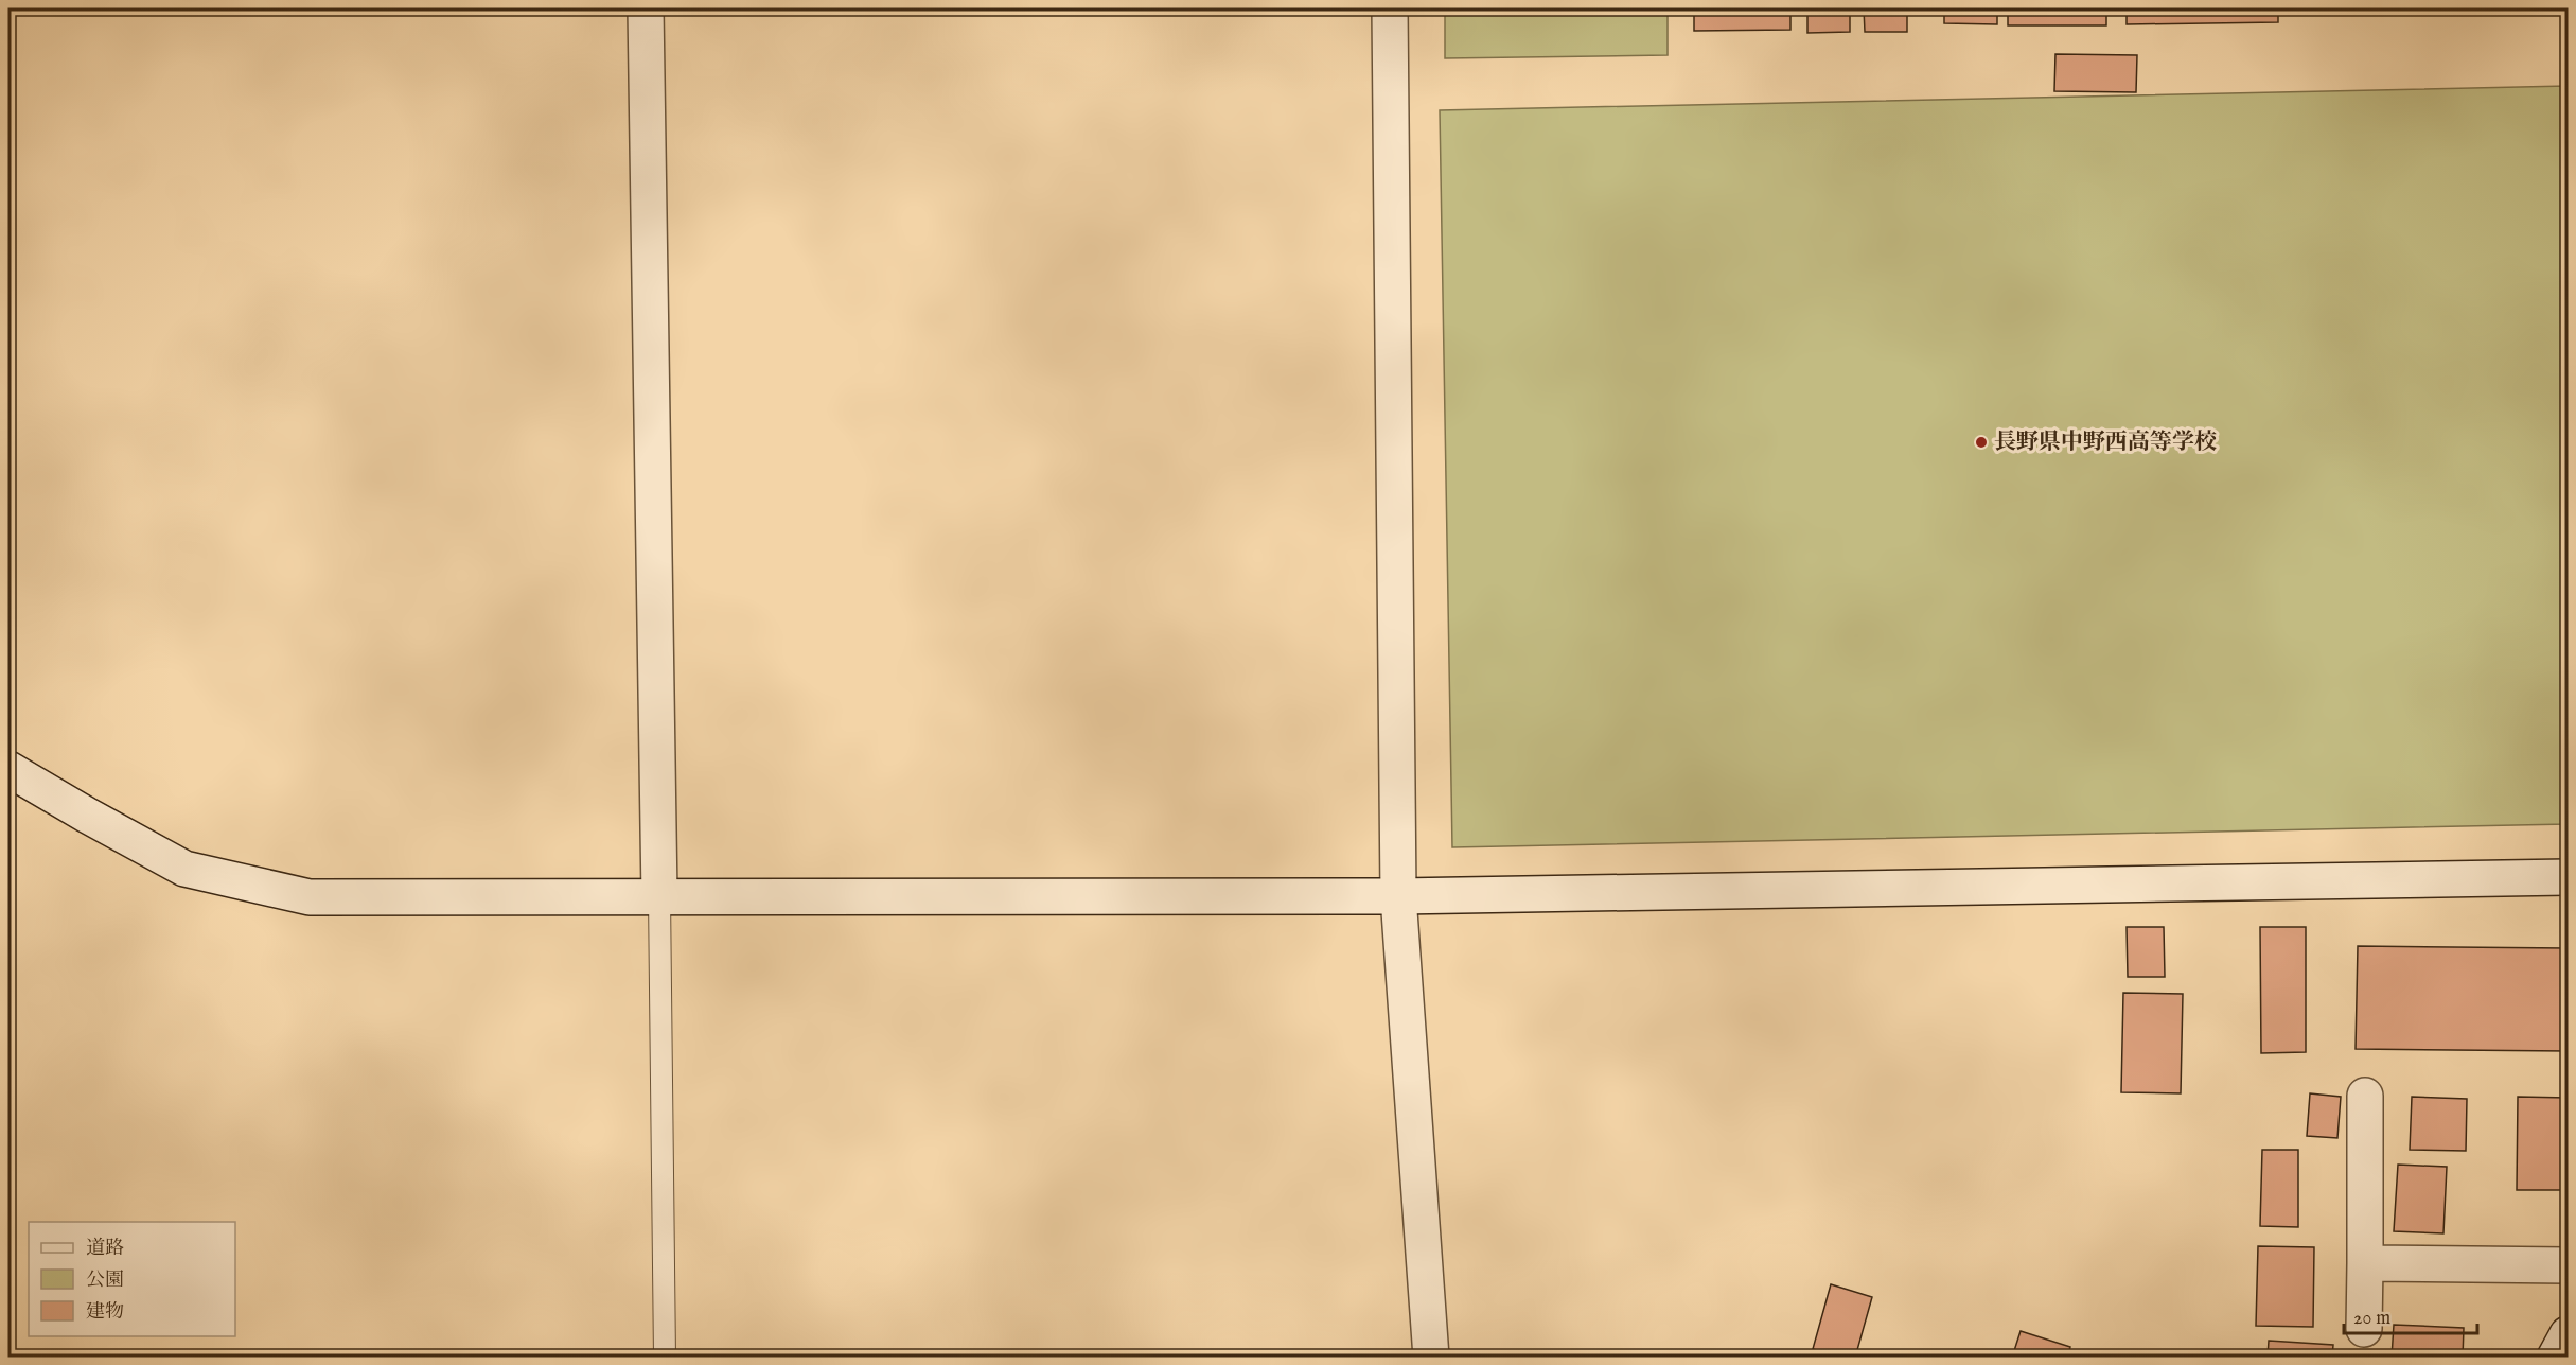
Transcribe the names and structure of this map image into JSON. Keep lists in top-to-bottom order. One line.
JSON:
{"places":["長野県中野西高等学校"],"legend":["道路","公園","建物"],"scale_bar":"20 m"}
